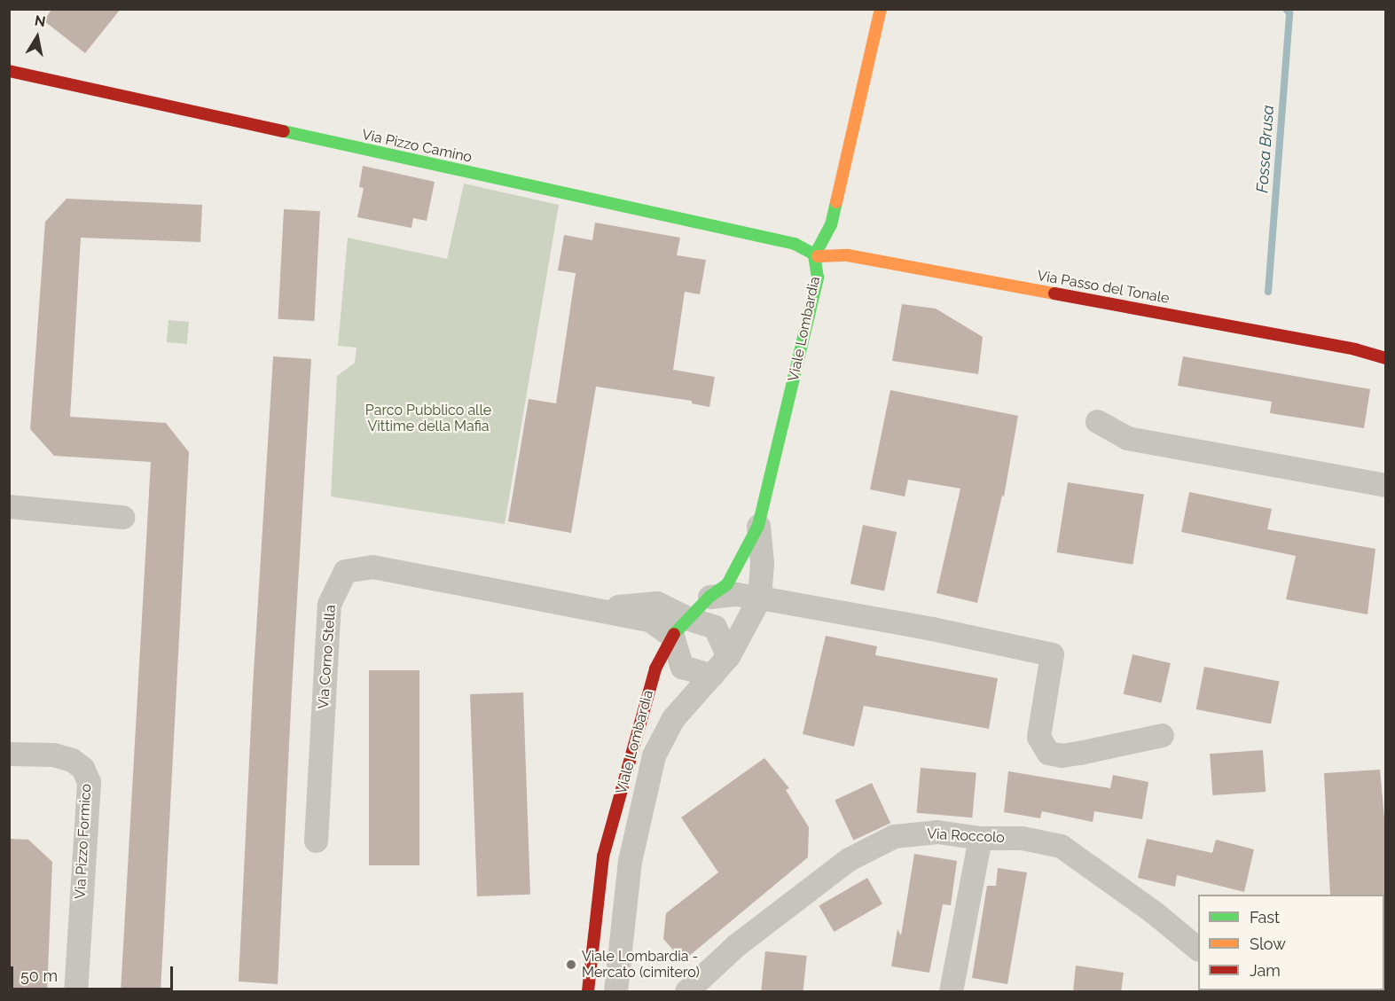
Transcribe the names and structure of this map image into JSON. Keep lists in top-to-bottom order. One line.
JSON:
{"streets":{"street":["Via Pizzo Camino","Via Passo del Tonale","Viale Lombardia","Via Corno Stella","Via Roccolo","Via Pizzo Formico"]},"crossings":[["Via Pizzo Camino","Via Passo del Tonale"],["Via Pizzo Camino","Viale Lombardia"],["Via Passo del Tonale","Viale Lombardia"],["Viale Lombardia","Via Corno Stella"]],"water":["Fossa Brusa"],"parks":["Parco Pubblico alle Vittime della Mafia"],"places":["Viale Lombardia - Mercato (cimitero)"],"legend":["Fast","Slow","Jam"],"scale_bar":"50 m","north":"top"}
